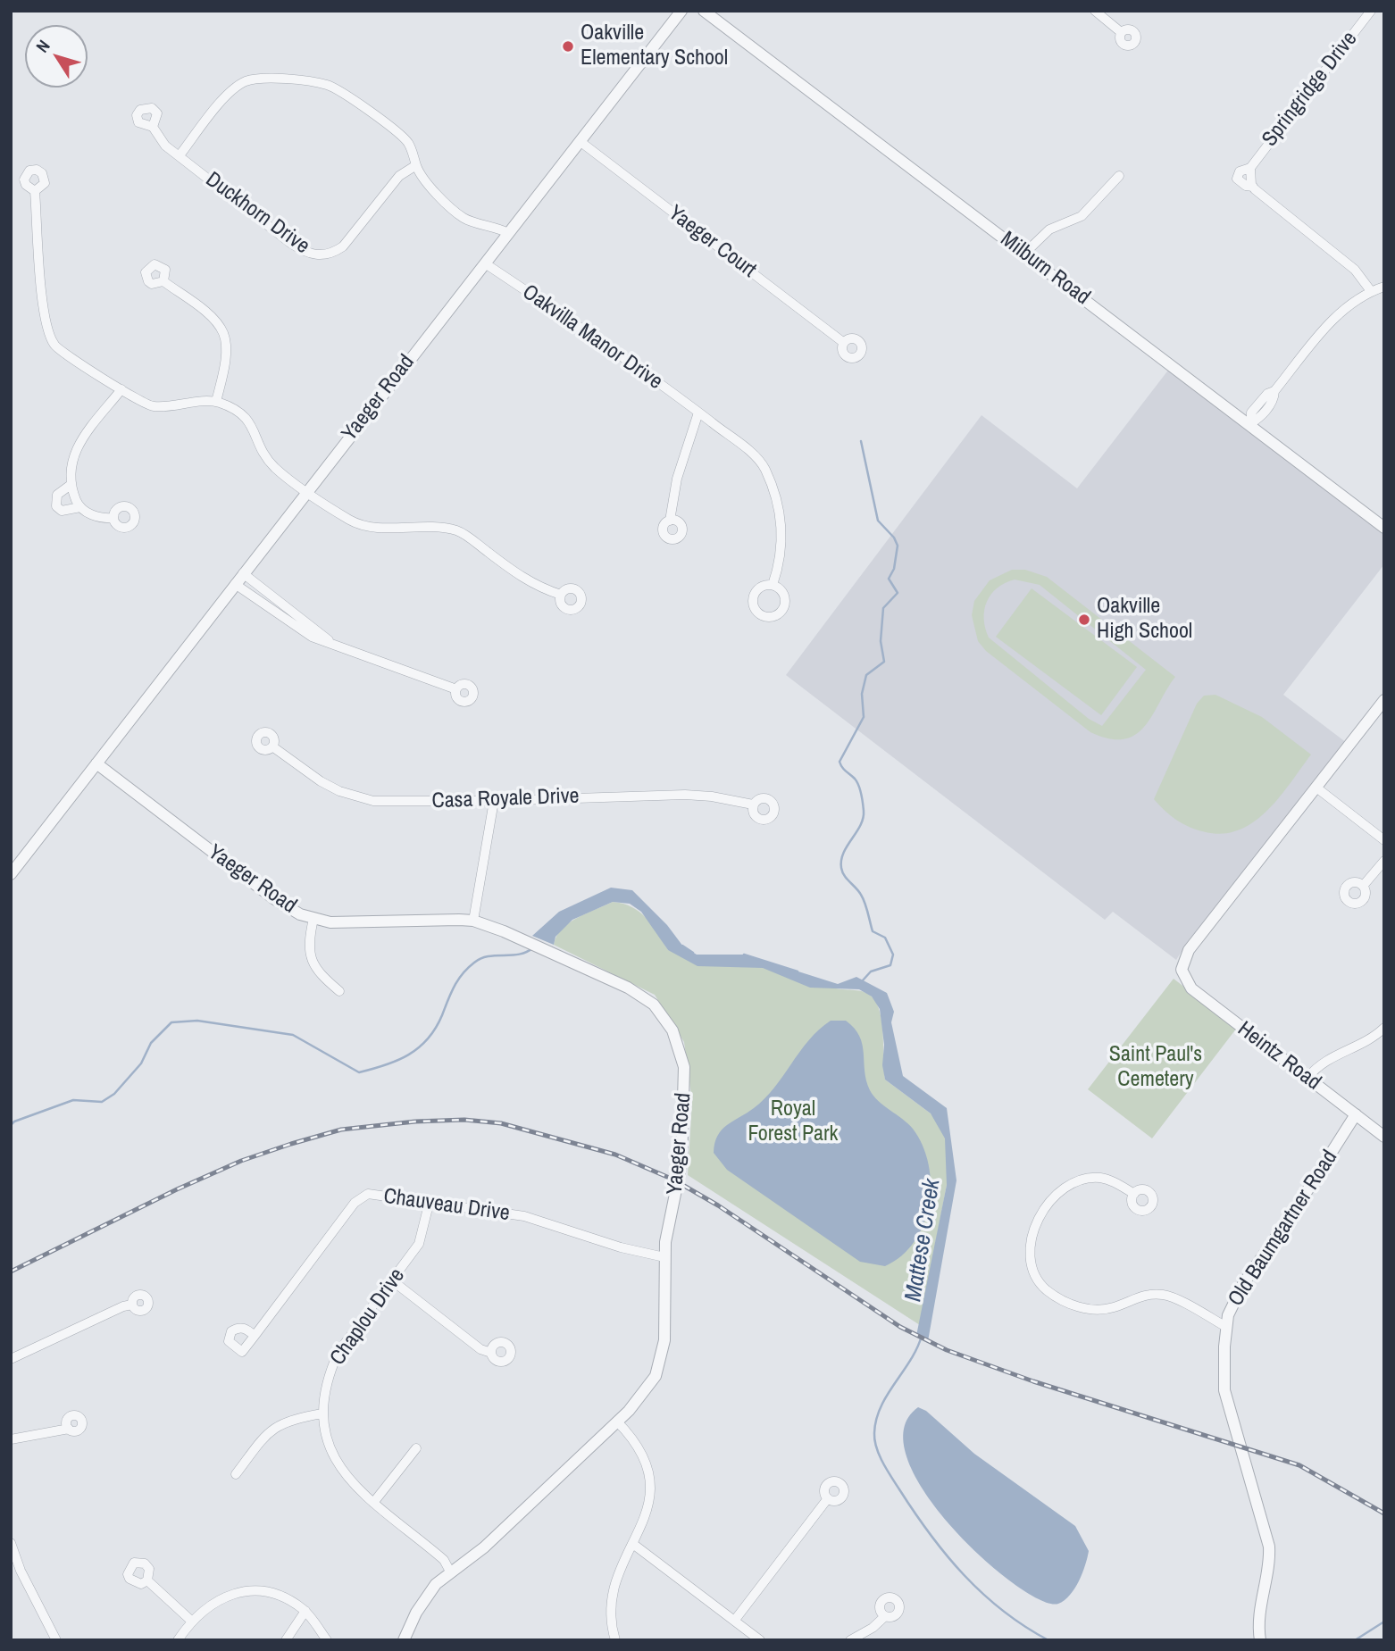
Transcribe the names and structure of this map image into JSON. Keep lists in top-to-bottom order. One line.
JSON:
{"streets":{"street":["Springridge Drive","Duckhorn Drive","Yaeger Court","Milburn Road","Oakvilla Manor Drive","Yaeger Road","Casa Royale Drive","Heintz Road","Chauveau Drive","Old Baumgartner Road","Chaplou Drive"]},"crossings":[["Yaeger Court","Yaeger Road"],["Oakvilla Manor Drive","Yaeger Road"],["Yaeger Road","Chauveau Drive"],["Yaeger Road","Chaplou Drive"],["Heintz Road","Old Baumgartner Road"],["Chauveau Drive","Chaplou Drive"]],"water":["Mattese Creek"],"parks":["Saint Paul's Cemetery","Royal Forest Park"],"places":["Oakville Elementary School","Oakville High School"],"north":"top left"}
